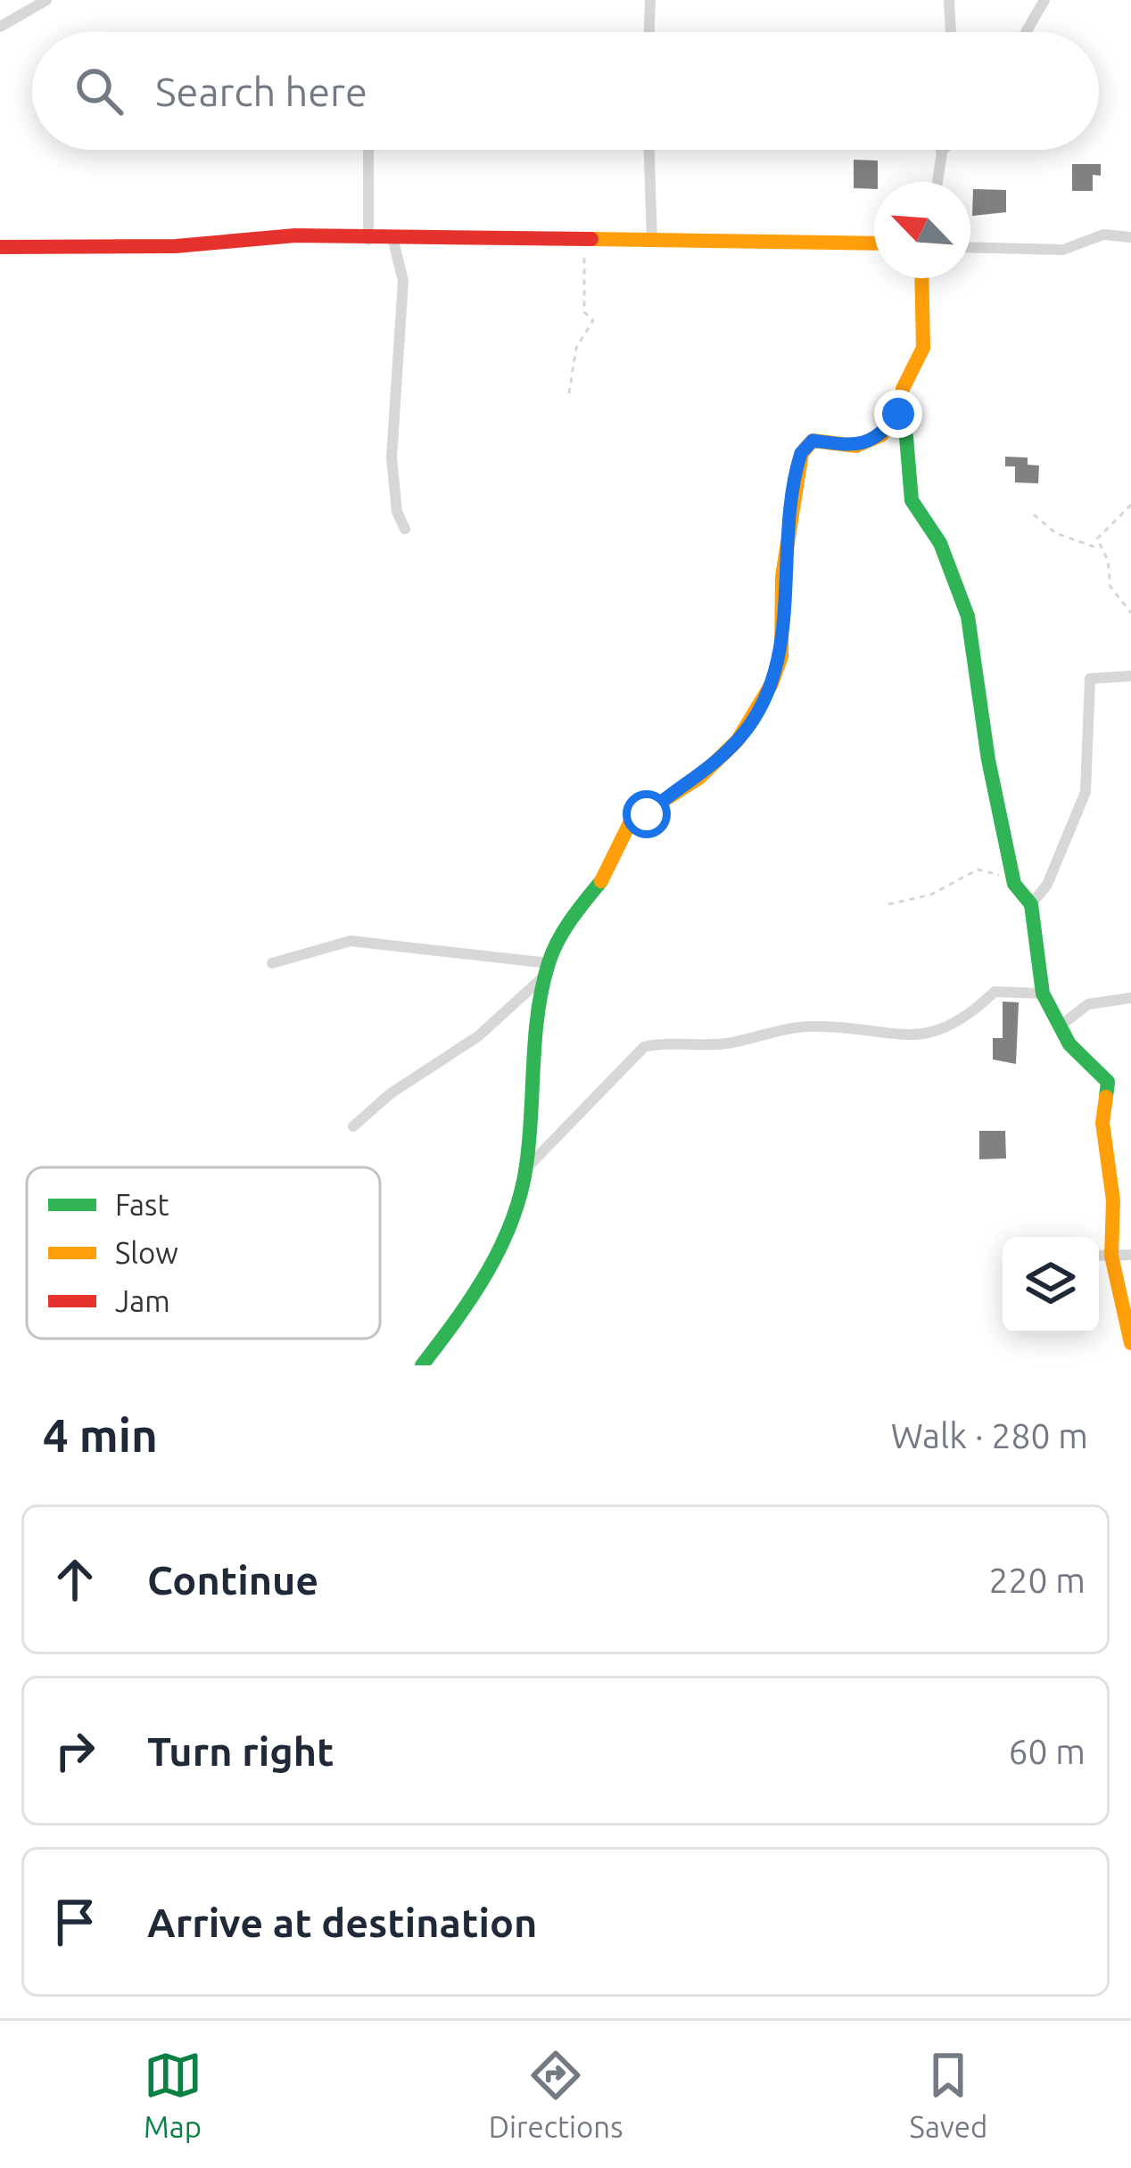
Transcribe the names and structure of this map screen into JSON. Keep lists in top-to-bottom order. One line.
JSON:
{"legend":["Fast","Slow","Jam"],"north":"top left","page":{"search":"Search here","heading":["4 min","Walk · 280 m"],"list":[["Continue","220 m"],["Turn right","60 m"],"Arrive at destination"],"nav":["Map","Directions","Saved"]}}
